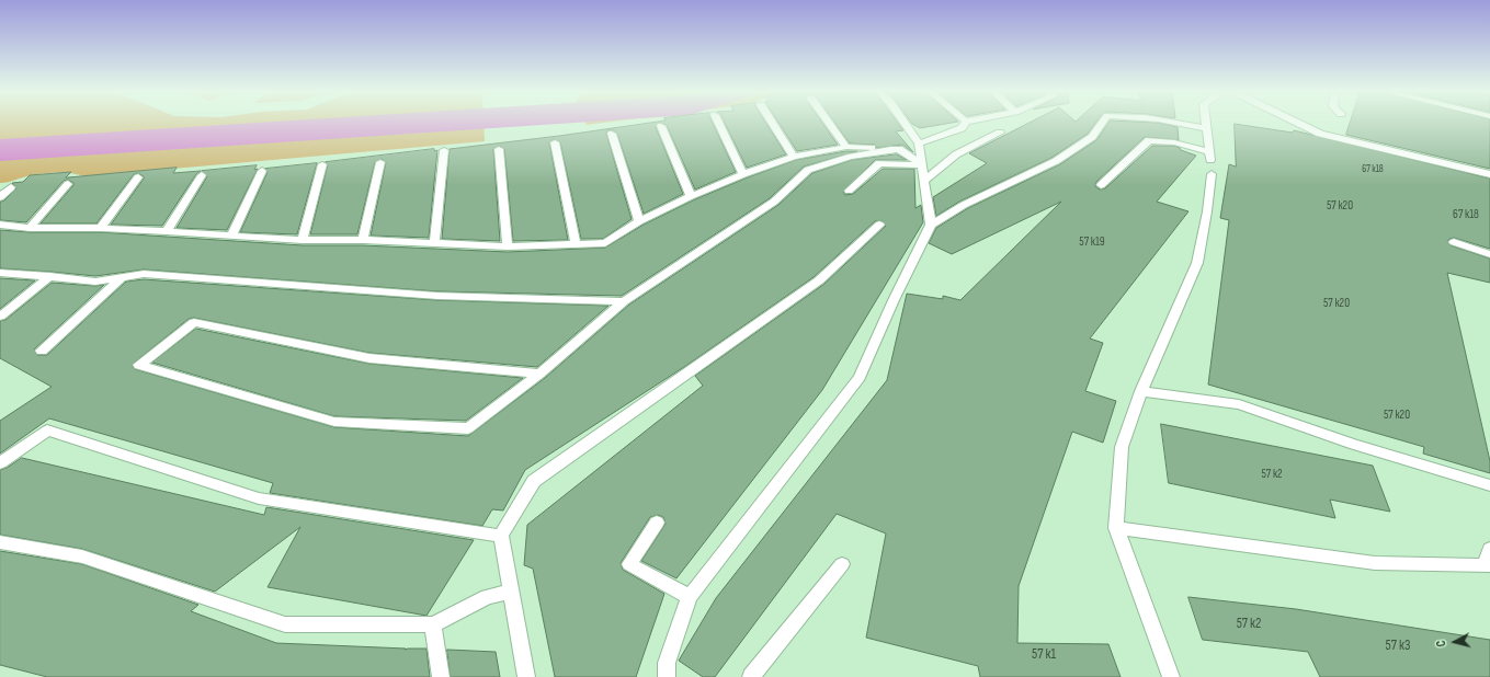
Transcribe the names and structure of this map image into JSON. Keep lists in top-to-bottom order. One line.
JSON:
{"house_numbers":["67 к18","57 к20","67 к18","57 к19","57 к20","57 к20","57 к2","57 к2","57 к3","57 к1"],"north":"left"}
